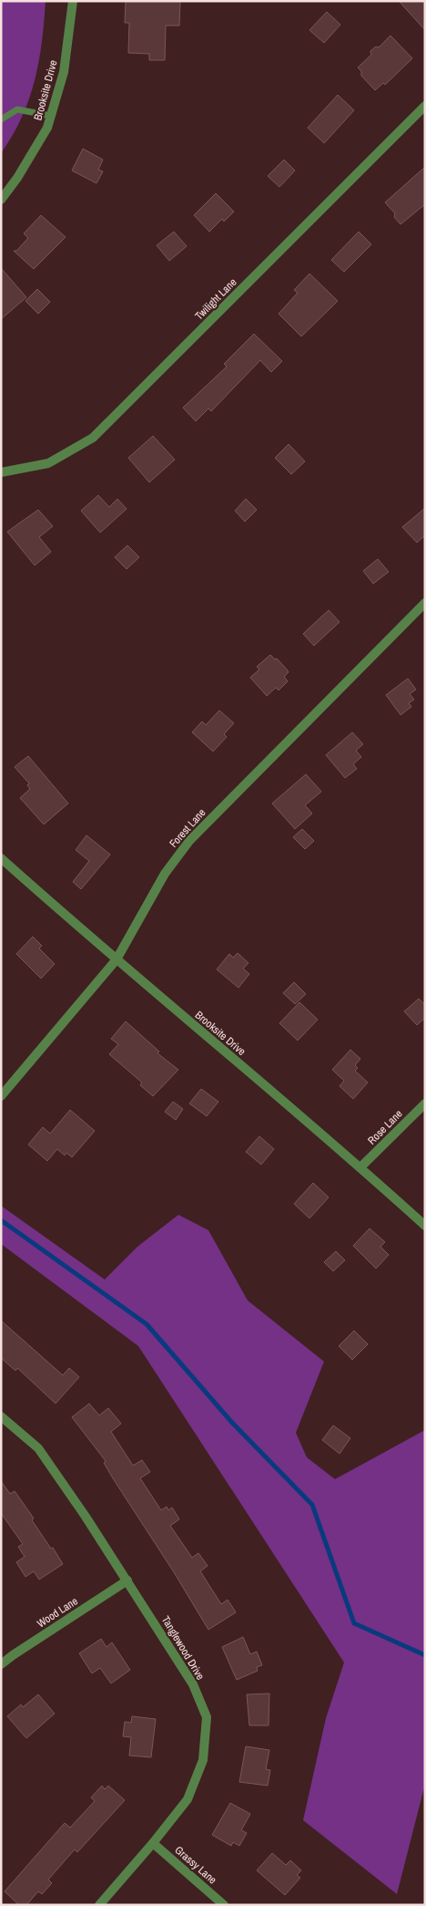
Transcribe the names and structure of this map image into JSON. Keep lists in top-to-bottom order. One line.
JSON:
{"streets":{"street":["Brooksite Drive","Twilight Lane","Forest Lane","Rose Lane","Wood Lane","Tanglewood Drive","Grassy Lane"]},"crossings":[["Brooksite Drive","Forest Lane"],["Brooksite Drive","Rose Lane"],["Wood Lane","Tanglewood Drive"],["Tanglewood Drive","Grassy Lane"]]}
